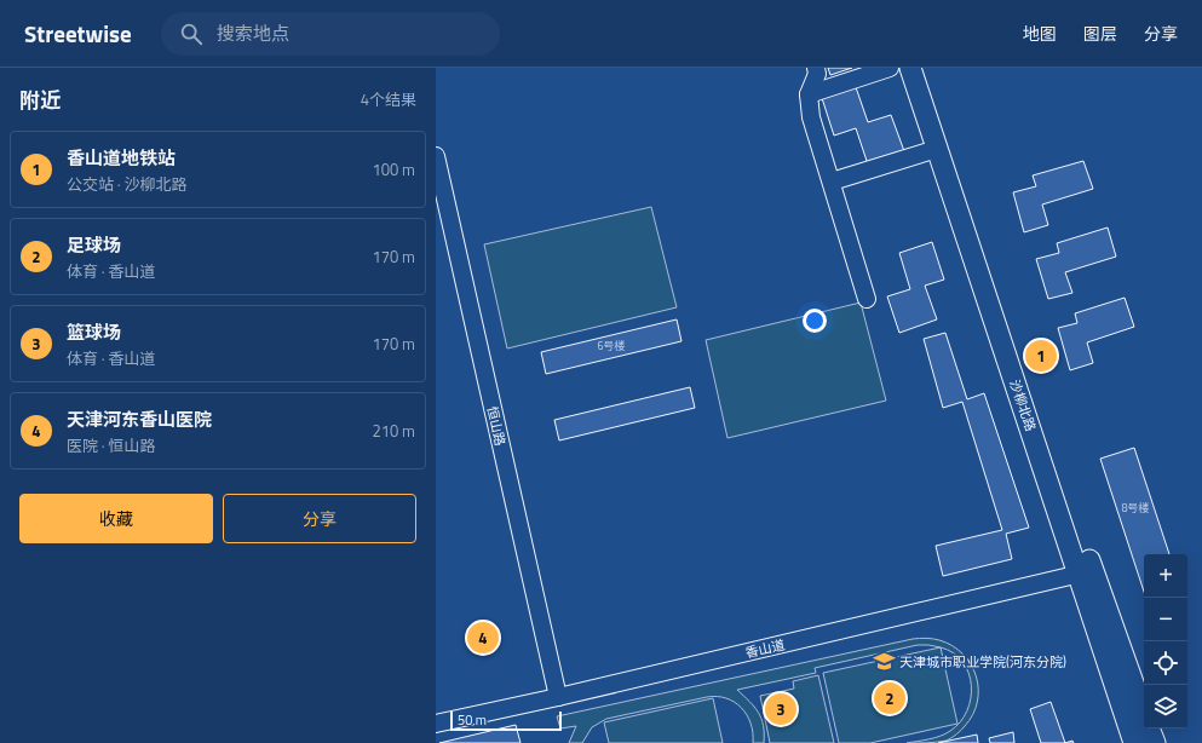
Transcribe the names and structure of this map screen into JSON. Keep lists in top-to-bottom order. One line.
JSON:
{"streets":{"main road":["沙柳北路"],"street":["恒山路","香山道"]},"crossings":[["沙柳北路","香山道"],["恒山路","香山道"]],"places":{"school or university":["天津城市职业学院(河东分院)"]},"house_numbers":["6号楼","8号楼"],"scale_bar":"50 m","page":{"header":"Streetwise","search":"搜索地点","nav":["地图","图层","分享"],"heading":["附近","4个结果"],"list":[{"mark":"1","name":"香山道地铁站","note":"公交站 · 沙柳北路","value":"100 m"},{"mark":"2","name":"足球场","note":"体育 · 香山道","value":"170 m"},{"mark":"3","name":"篮球场","note":"体育 · 香山道","value":"170 m"},{"mark":"4","name":"天津河东香山医院","note":"医院 · 恒山路","value":"210 m"}],"pins":["1","4","2","3"],"buttons":["收藏","分享"],"map_buttons":["+","−"],"scale":"50 m"}}
